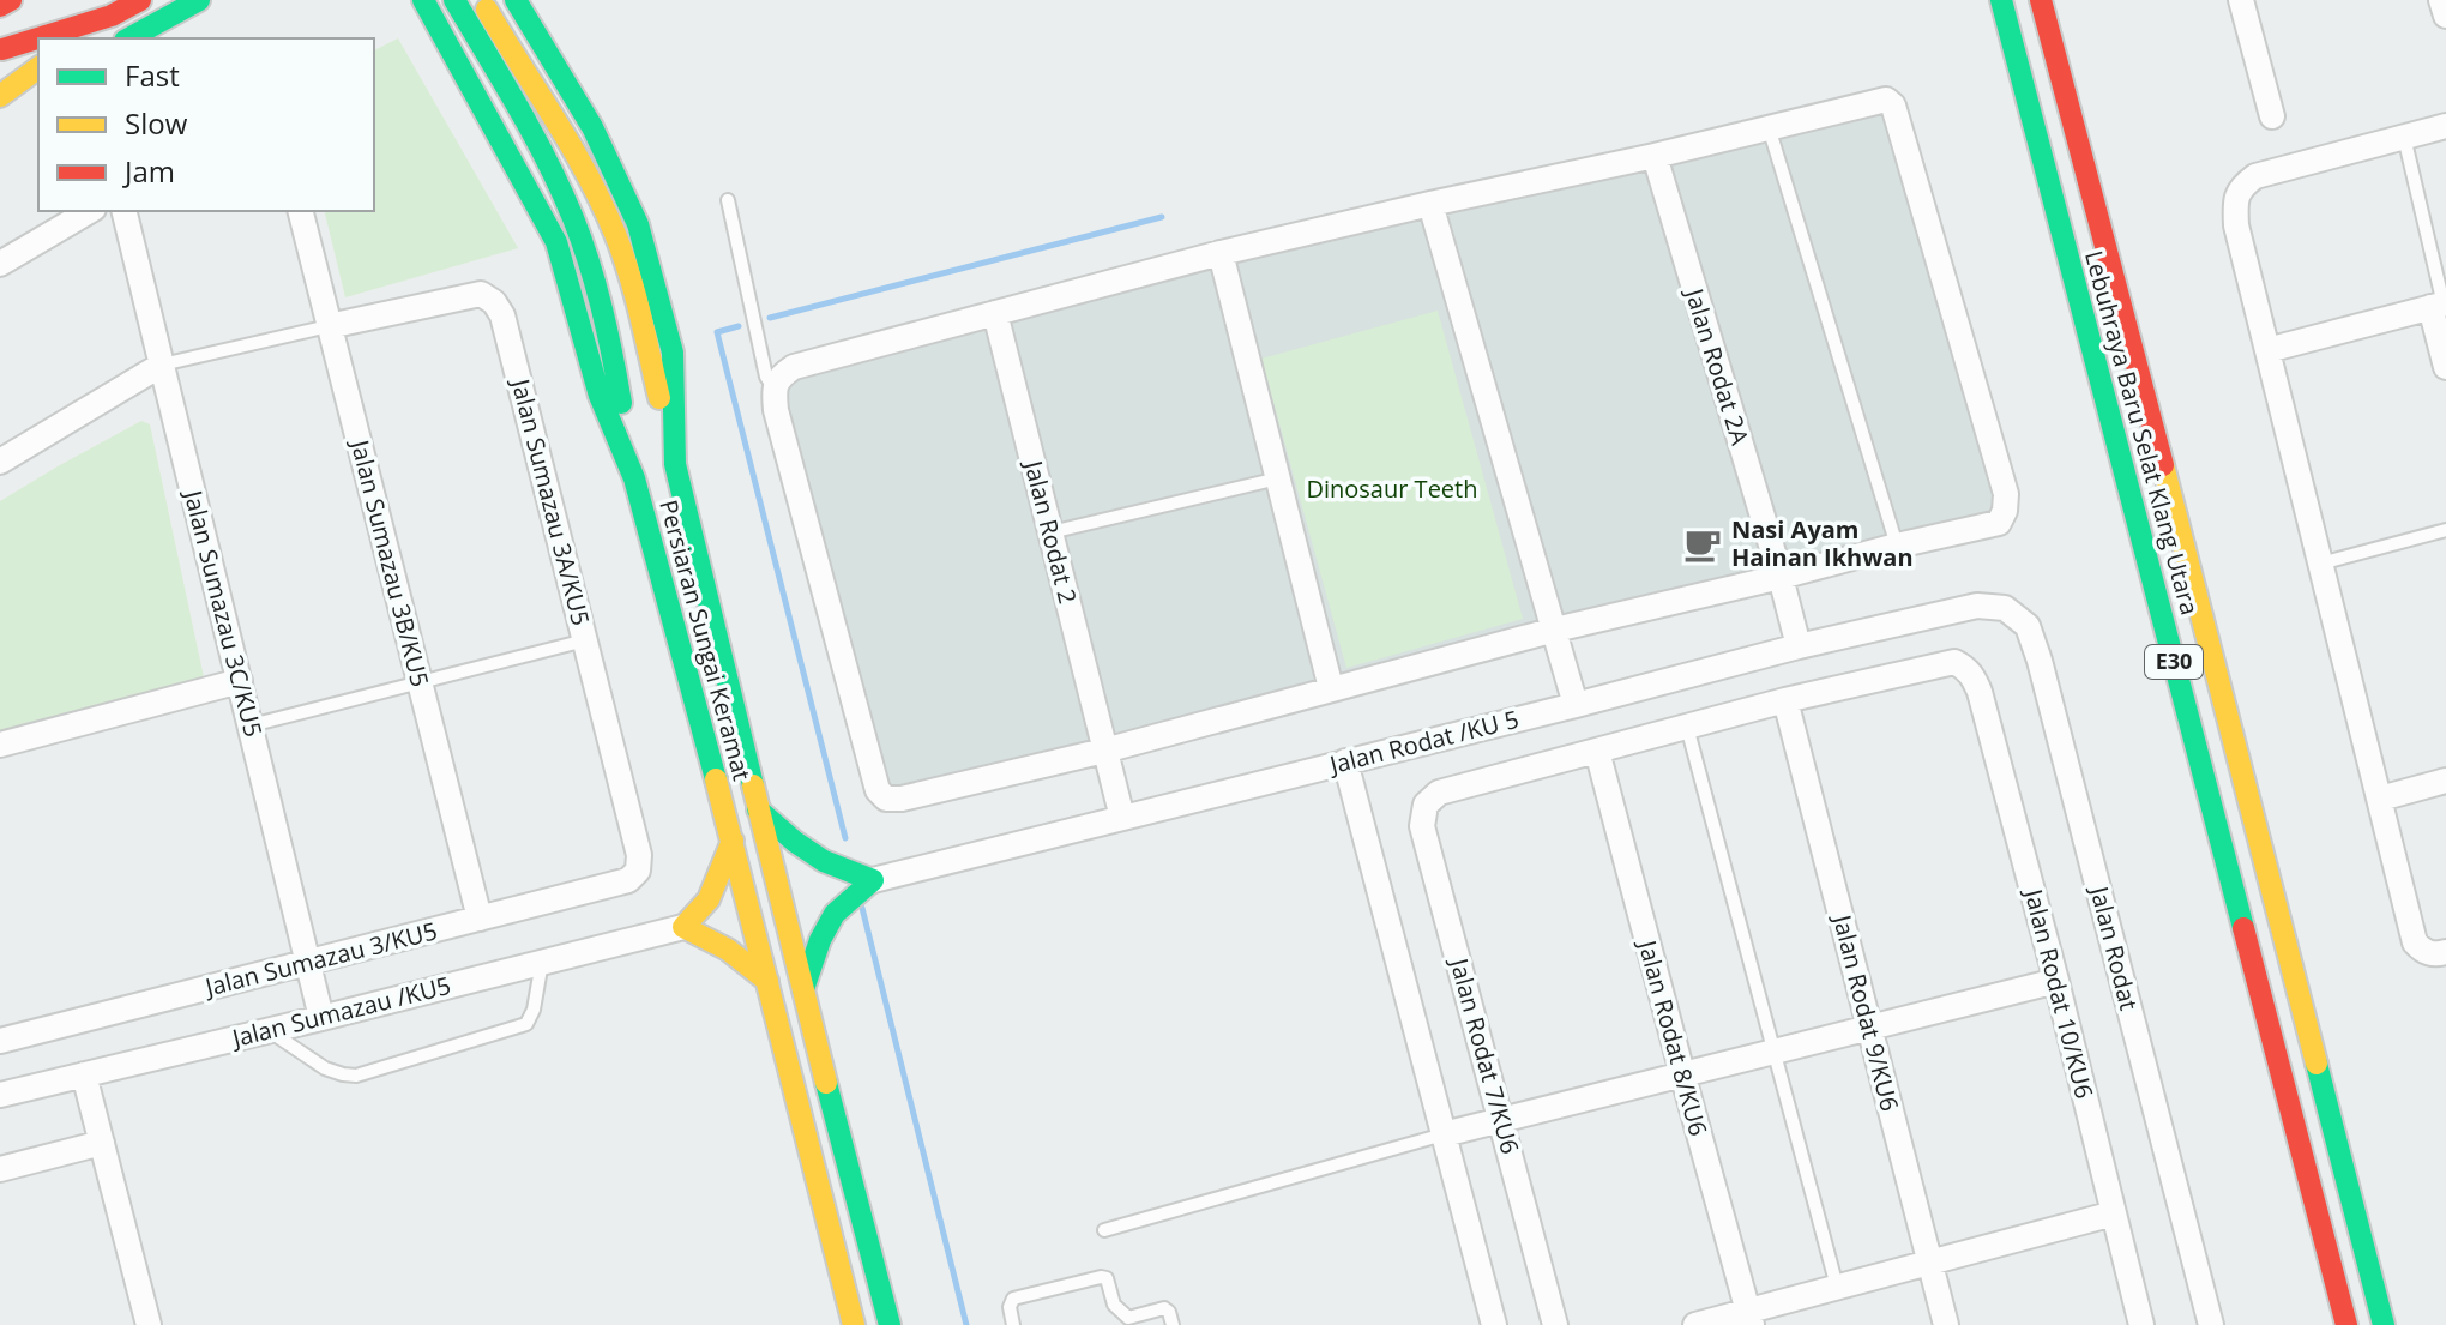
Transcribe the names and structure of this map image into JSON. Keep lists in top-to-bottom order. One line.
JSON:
{"streets":{"main road":["Lebuhraya Baru Selat Klang Utara","Persiaran Sungai Keramat","E30"],"street":["Jalan Rodat 2A","Jalan Sumazau 3A/KU5","Jalan Rodat 2","Jalan Sumazau 3B/KU5","Jalan Sumazau 3C/KU5","Jalan Rodat /KU 5","Jalan Rodat","Jalan Sumazau 3/KU5","Jalan Rodat 10/KU6","Jalan Sumazau /KU5","Jalan Rodat 9/KU6","Jalan Rodat 8/KU6","Jalan Rodat 7/KU6"]},"crossings":[["Jalan Rodat 2A","Jalan Rodat /KU 5"],["Jalan Sumazau 3A/KU5","Jalan Sumazau 3B/KU5"],["Jalan Sumazau 3A/KU5","Jalan Sumazau 3/KU5"],["Jalan Rodat 2","Jalan Rodat /KU 5"],["Jalan Sumazau 3B/KU5","Jalan Sumazau 3/KU5"],["Jalan Sumazau 3C/KU5","Jalan Sumazau 3/KU5"],["Jalan Sumazau 3C/KU5","Jalan Sumazau /KU5"],["Jalan Rodat /KU 5","Jalan Rodat"],["Jalan Rodat 10/KU6","Jalan Rodat 9/KU6"],["Jalan Rodat 8/KU6","Jalan Rodat 7/KU6"]],"parks":["Dinosaur Teeth"],"places":{"cafe":["Nasi Ayam Hainan Ikhwan"]},"legend":["Fast","Slow","Jam"]}
